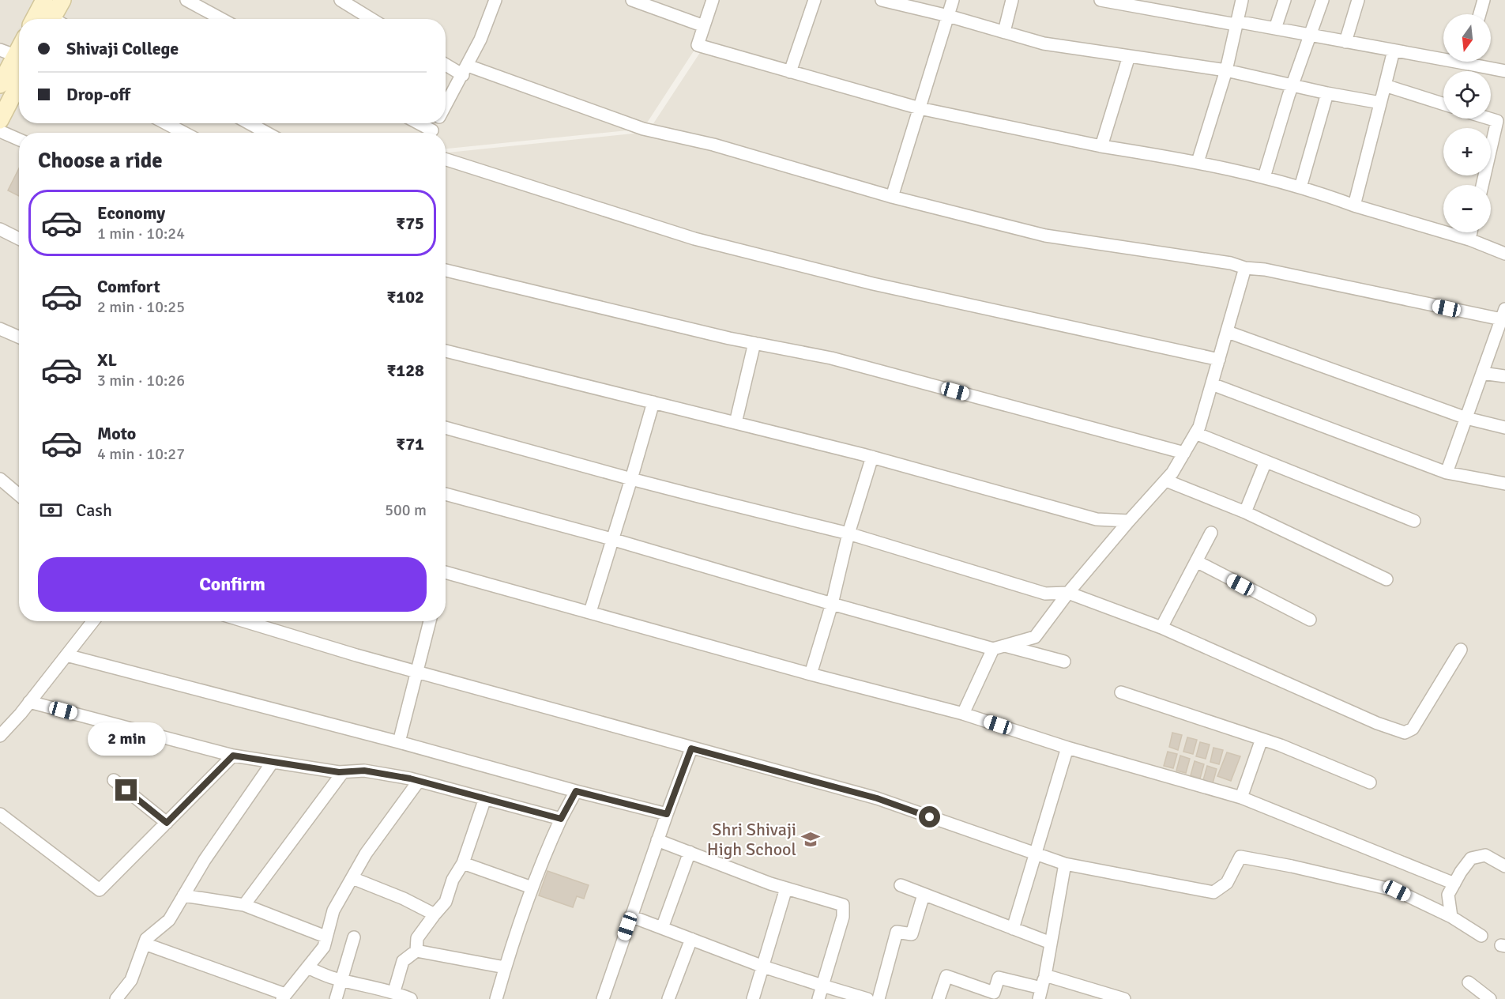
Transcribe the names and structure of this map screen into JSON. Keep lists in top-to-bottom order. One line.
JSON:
{"places":{"school or university":["Shri Shivaji High School"]},"north":"bottom","page":{"map_buttons":["+","−"],"banner":["Shivaji College","Drop-off"],"heading":"Choose a ride","list":[{"name":"Economy","note":"1 min · 10:24","value":"₹75"},{"name":"Comfort","note":"2 min · 10:25","value":"₹102"},{"name":"XL","note":"3 min · 10:26","value":"₹128"},{"name":"Moto","note":"4 min · 10:27","value":"₹71"}],"pay":["Cash","500 m"],"buttons":"Confirm","bubble":"2 min"}}
